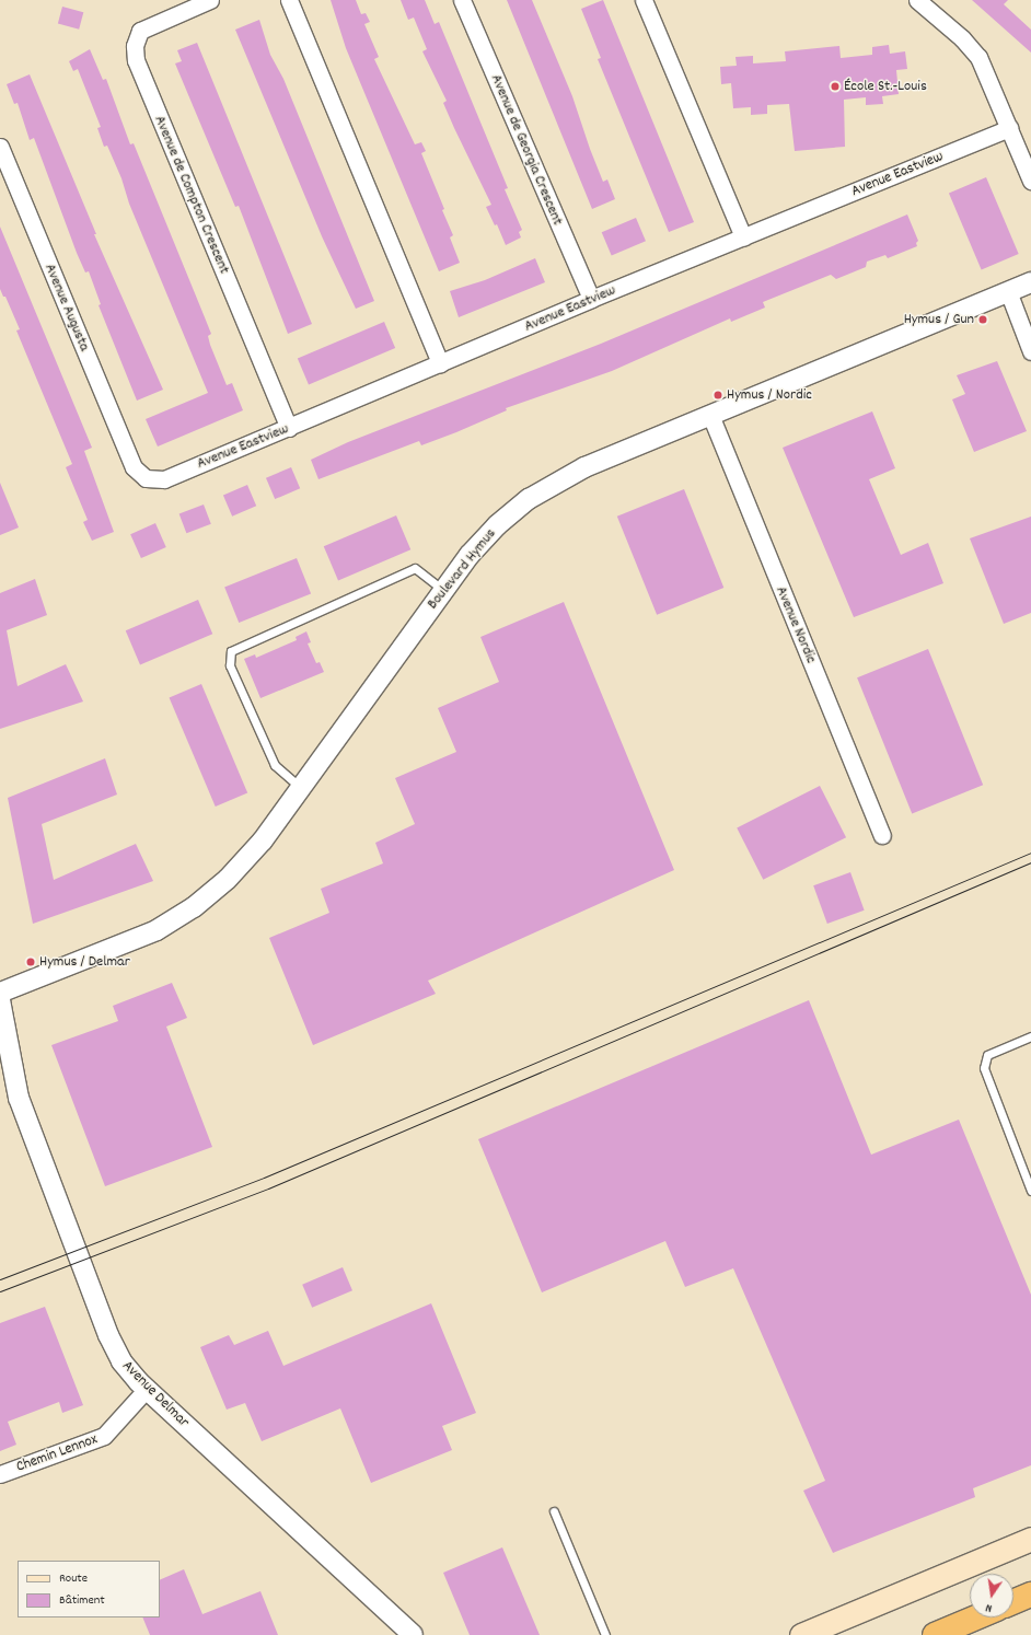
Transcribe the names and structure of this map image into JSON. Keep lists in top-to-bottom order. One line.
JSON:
{"streets":{"street":["Avenue de Georgia Crescent","Avenue Eastview","Avenue de Compton Crescent","Avenue Augusta","Boulevard Hymus","Avenue Nordic","Avenue Delmar","Chemin Lennox"]},"crossings":[["Avenue de Georgia Crescent","Avenue Eastview"],["Avenue Eastview","Avenue de Compton Crescent"],["Avenue Eastview","Avenue Augusta"],["Boulevard Hymus","Avenue Nordic"],["Avenue Delmar","Chemin Lennox"]],"places":["École St.-Louis","Hymus / Gun","Hymus / Nordic","Hymus / Delmar"],"legend":["Route","Bâtiment"],"north":"bottom"}
